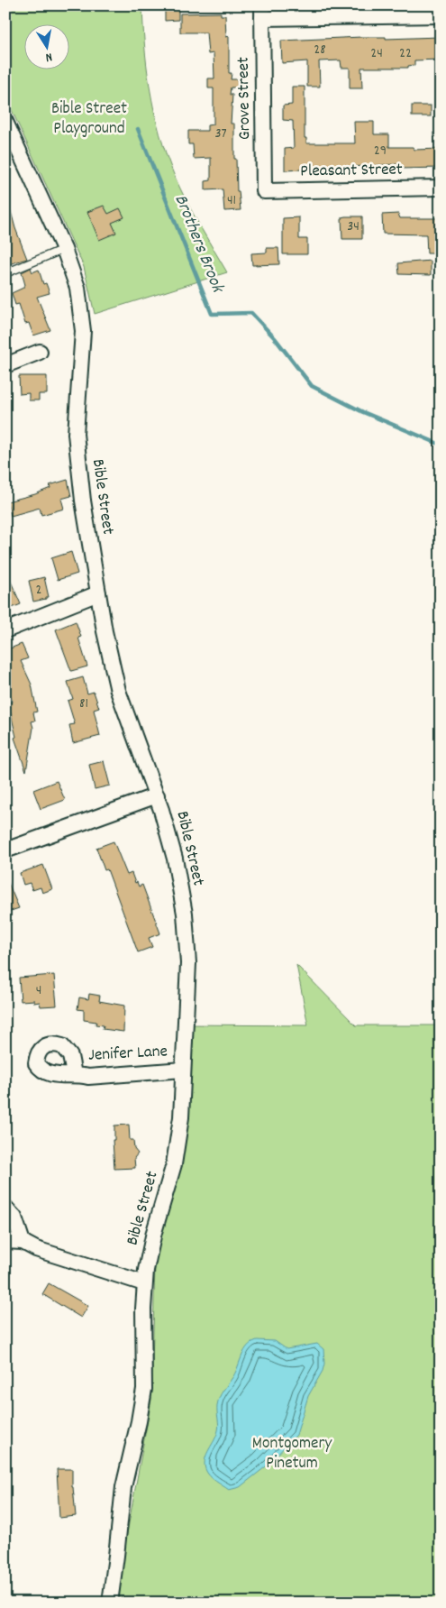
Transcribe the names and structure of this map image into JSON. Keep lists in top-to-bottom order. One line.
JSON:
{"streets":{"street":["Grove Street","Pleasant Street","Bible Street","Jenifer Lane"]},"crossings":[["Grove Street","Pleasant Street"],["Bible Street","Jenifer Lane"]],"water":["Brothers Brook"],"parks":["Bible Street Playground","Montgomery Pinetum"],"house_numbers":["28","24","22","37","29","41","34","2","81","4"],"north":"bottom"}
